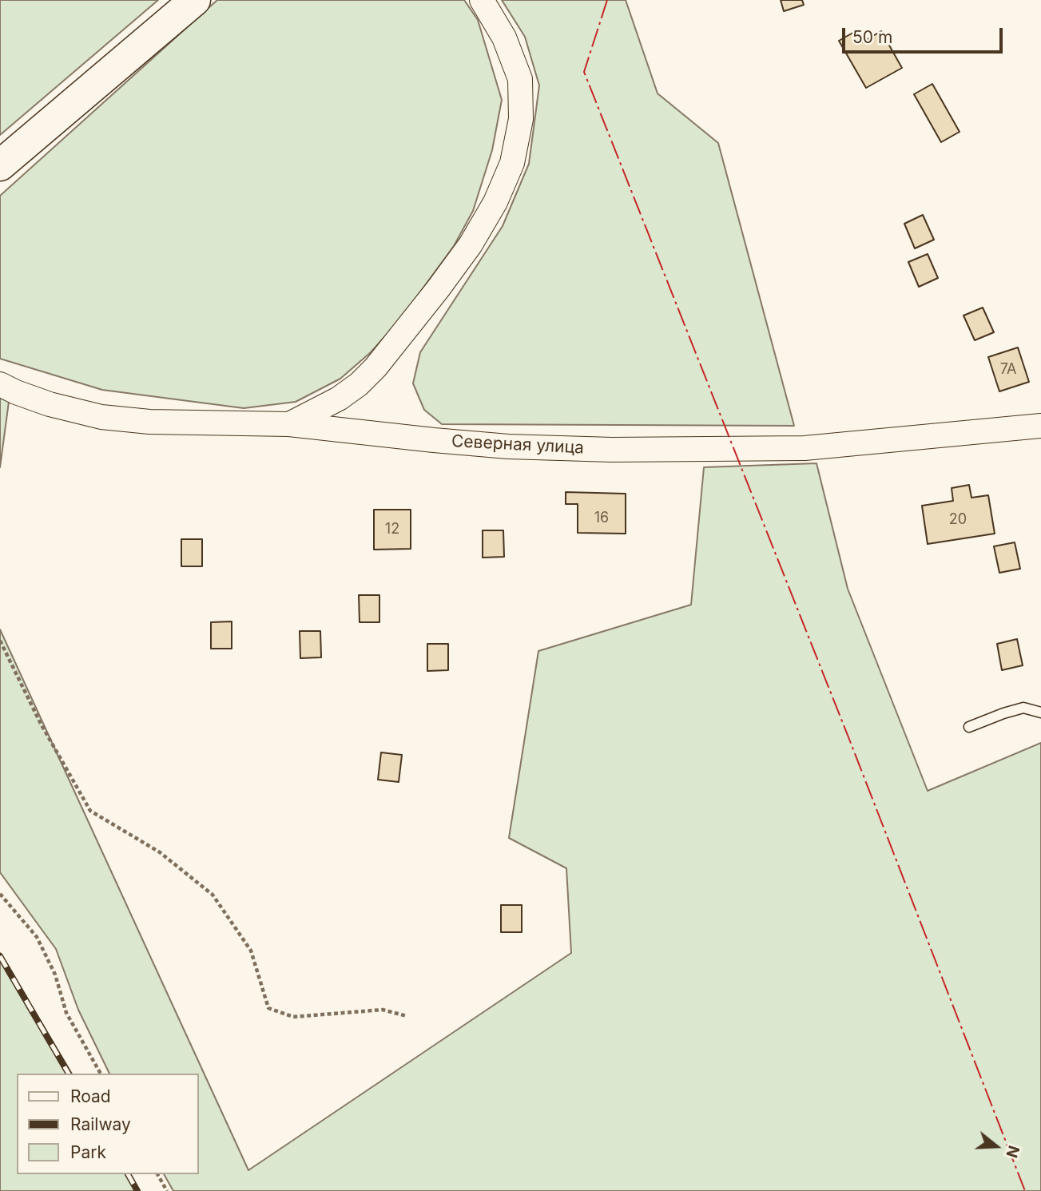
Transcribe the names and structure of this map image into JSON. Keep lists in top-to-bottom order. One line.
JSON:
{"streets":{"street":["Северная улица"]},"house_numbers":["7А","16","20","12"],"legend":["Road","Railway","Park"],"scale_bar":"50 m","north":"right"}
